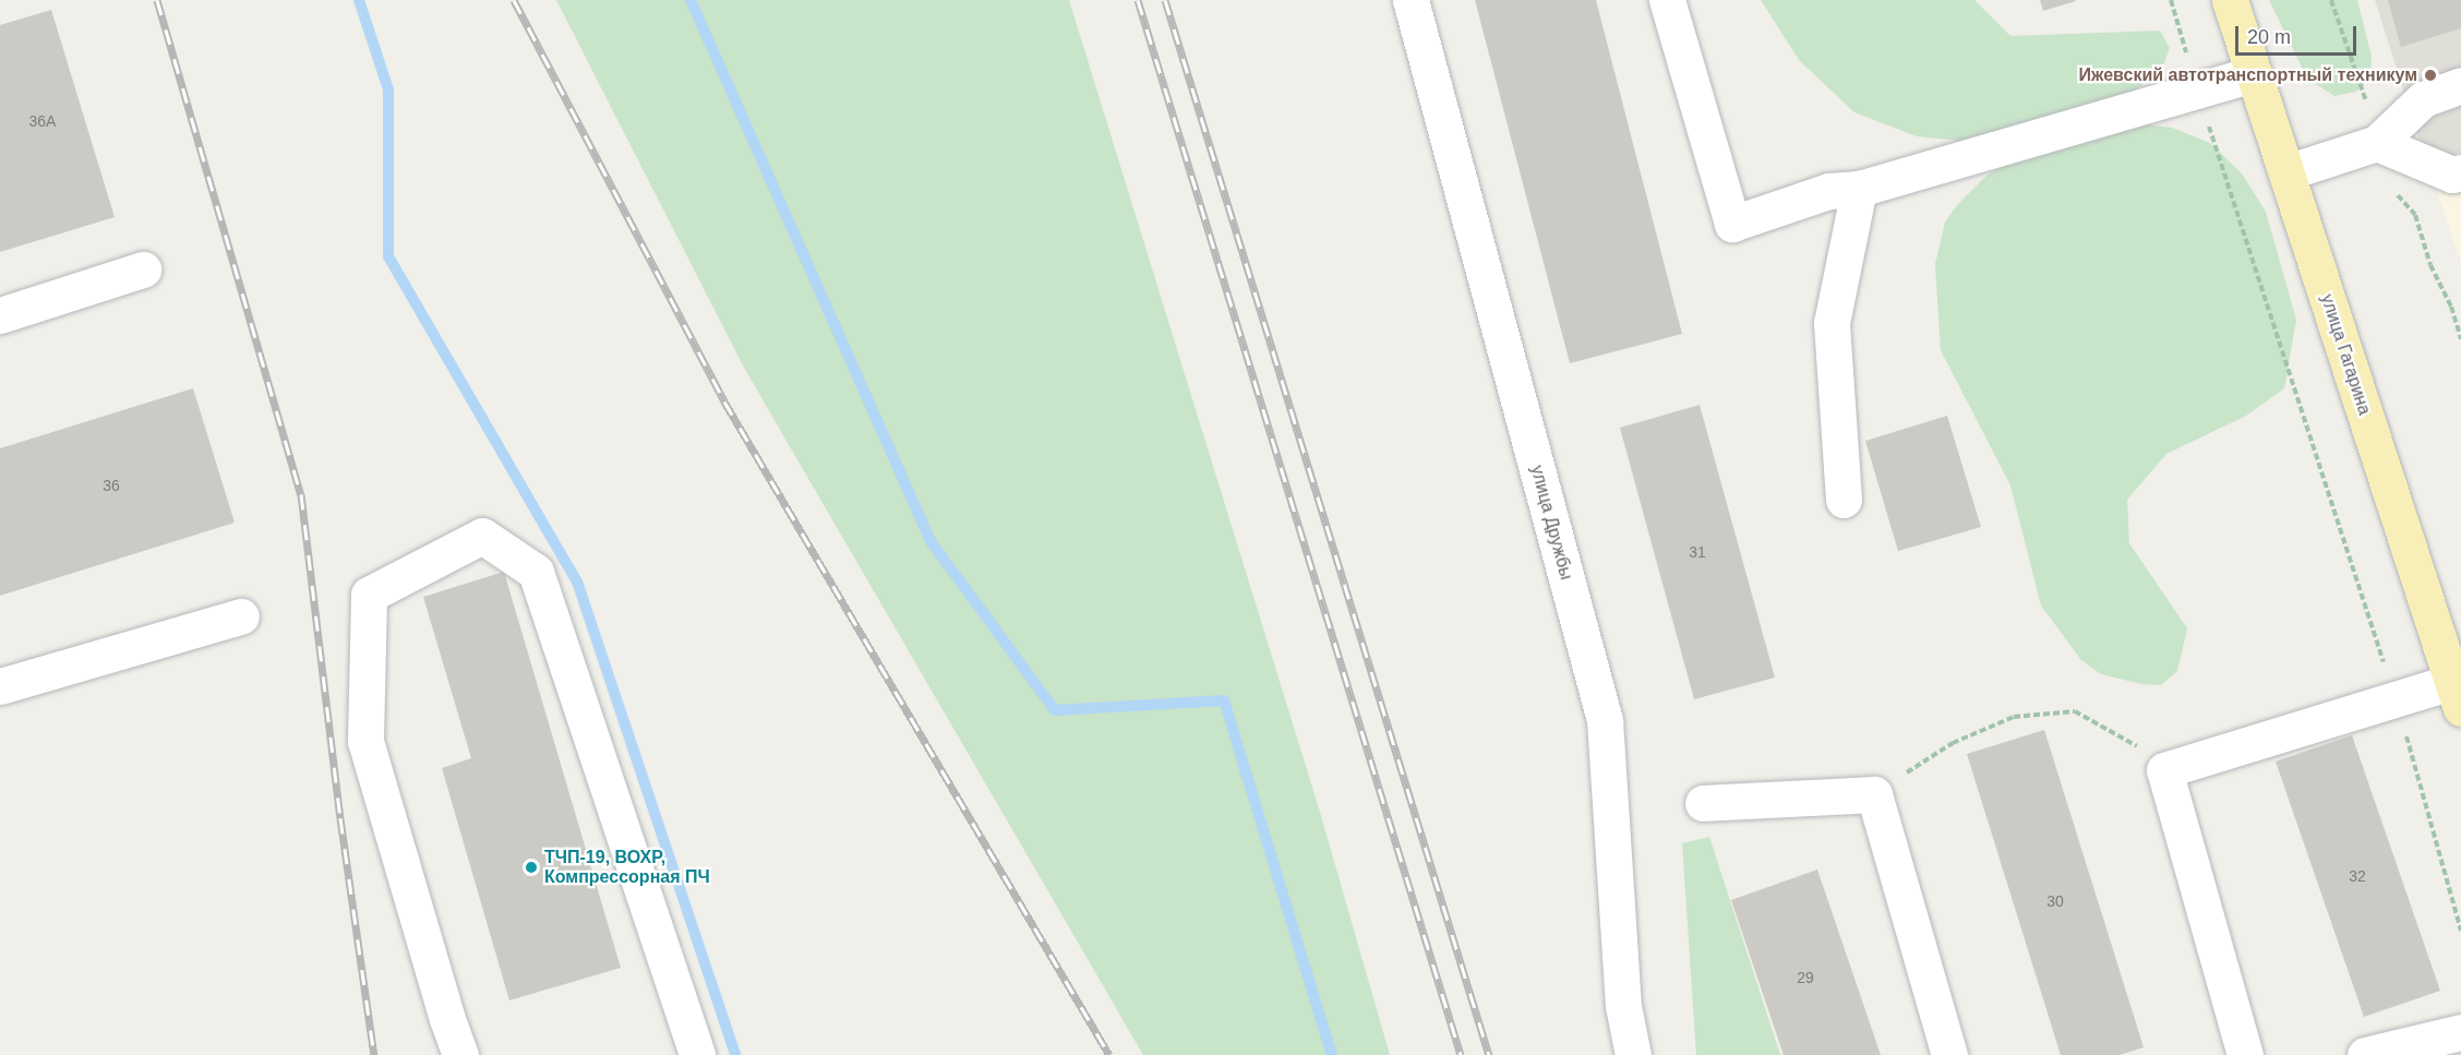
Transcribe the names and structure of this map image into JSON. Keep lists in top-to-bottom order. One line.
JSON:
{"streets":{"main road":["улица Гагарина"],"street":["улица Дружбы"]},"places":["Ижевский автотранспортный техникум","ТЧП-19, ВОХР, Компрессорная ПЧ"],"house_numbers":["36А","36","31","32","30","29"],"scale_bar":"20 m"}
